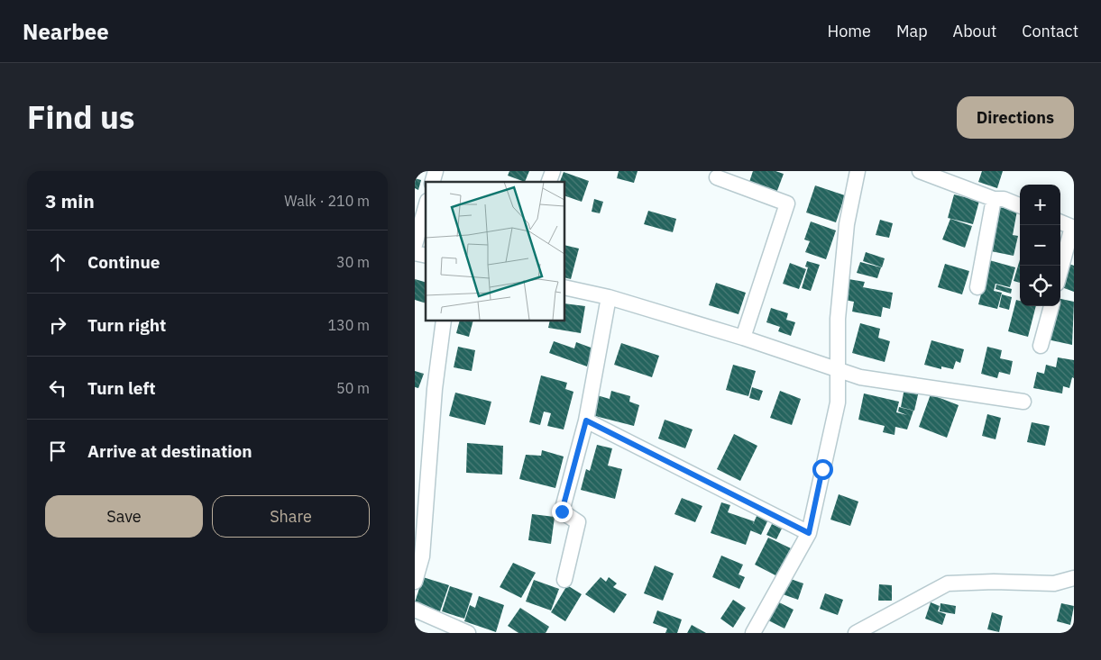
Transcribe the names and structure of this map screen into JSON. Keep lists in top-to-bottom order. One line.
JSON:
{"page":{"header":"Nearbee","nav":["Home","Map","About","Contact"],"title":"Find us","buttons":["Directions",["Save","Share"]],"heading":["3 min","Walk · 210 m"],"map_buttons":["+","−"],"list":[["Continue","30 m"],["Turn right","130 m"],["Turn left","50 m"],"Arrive at destination"]}}
